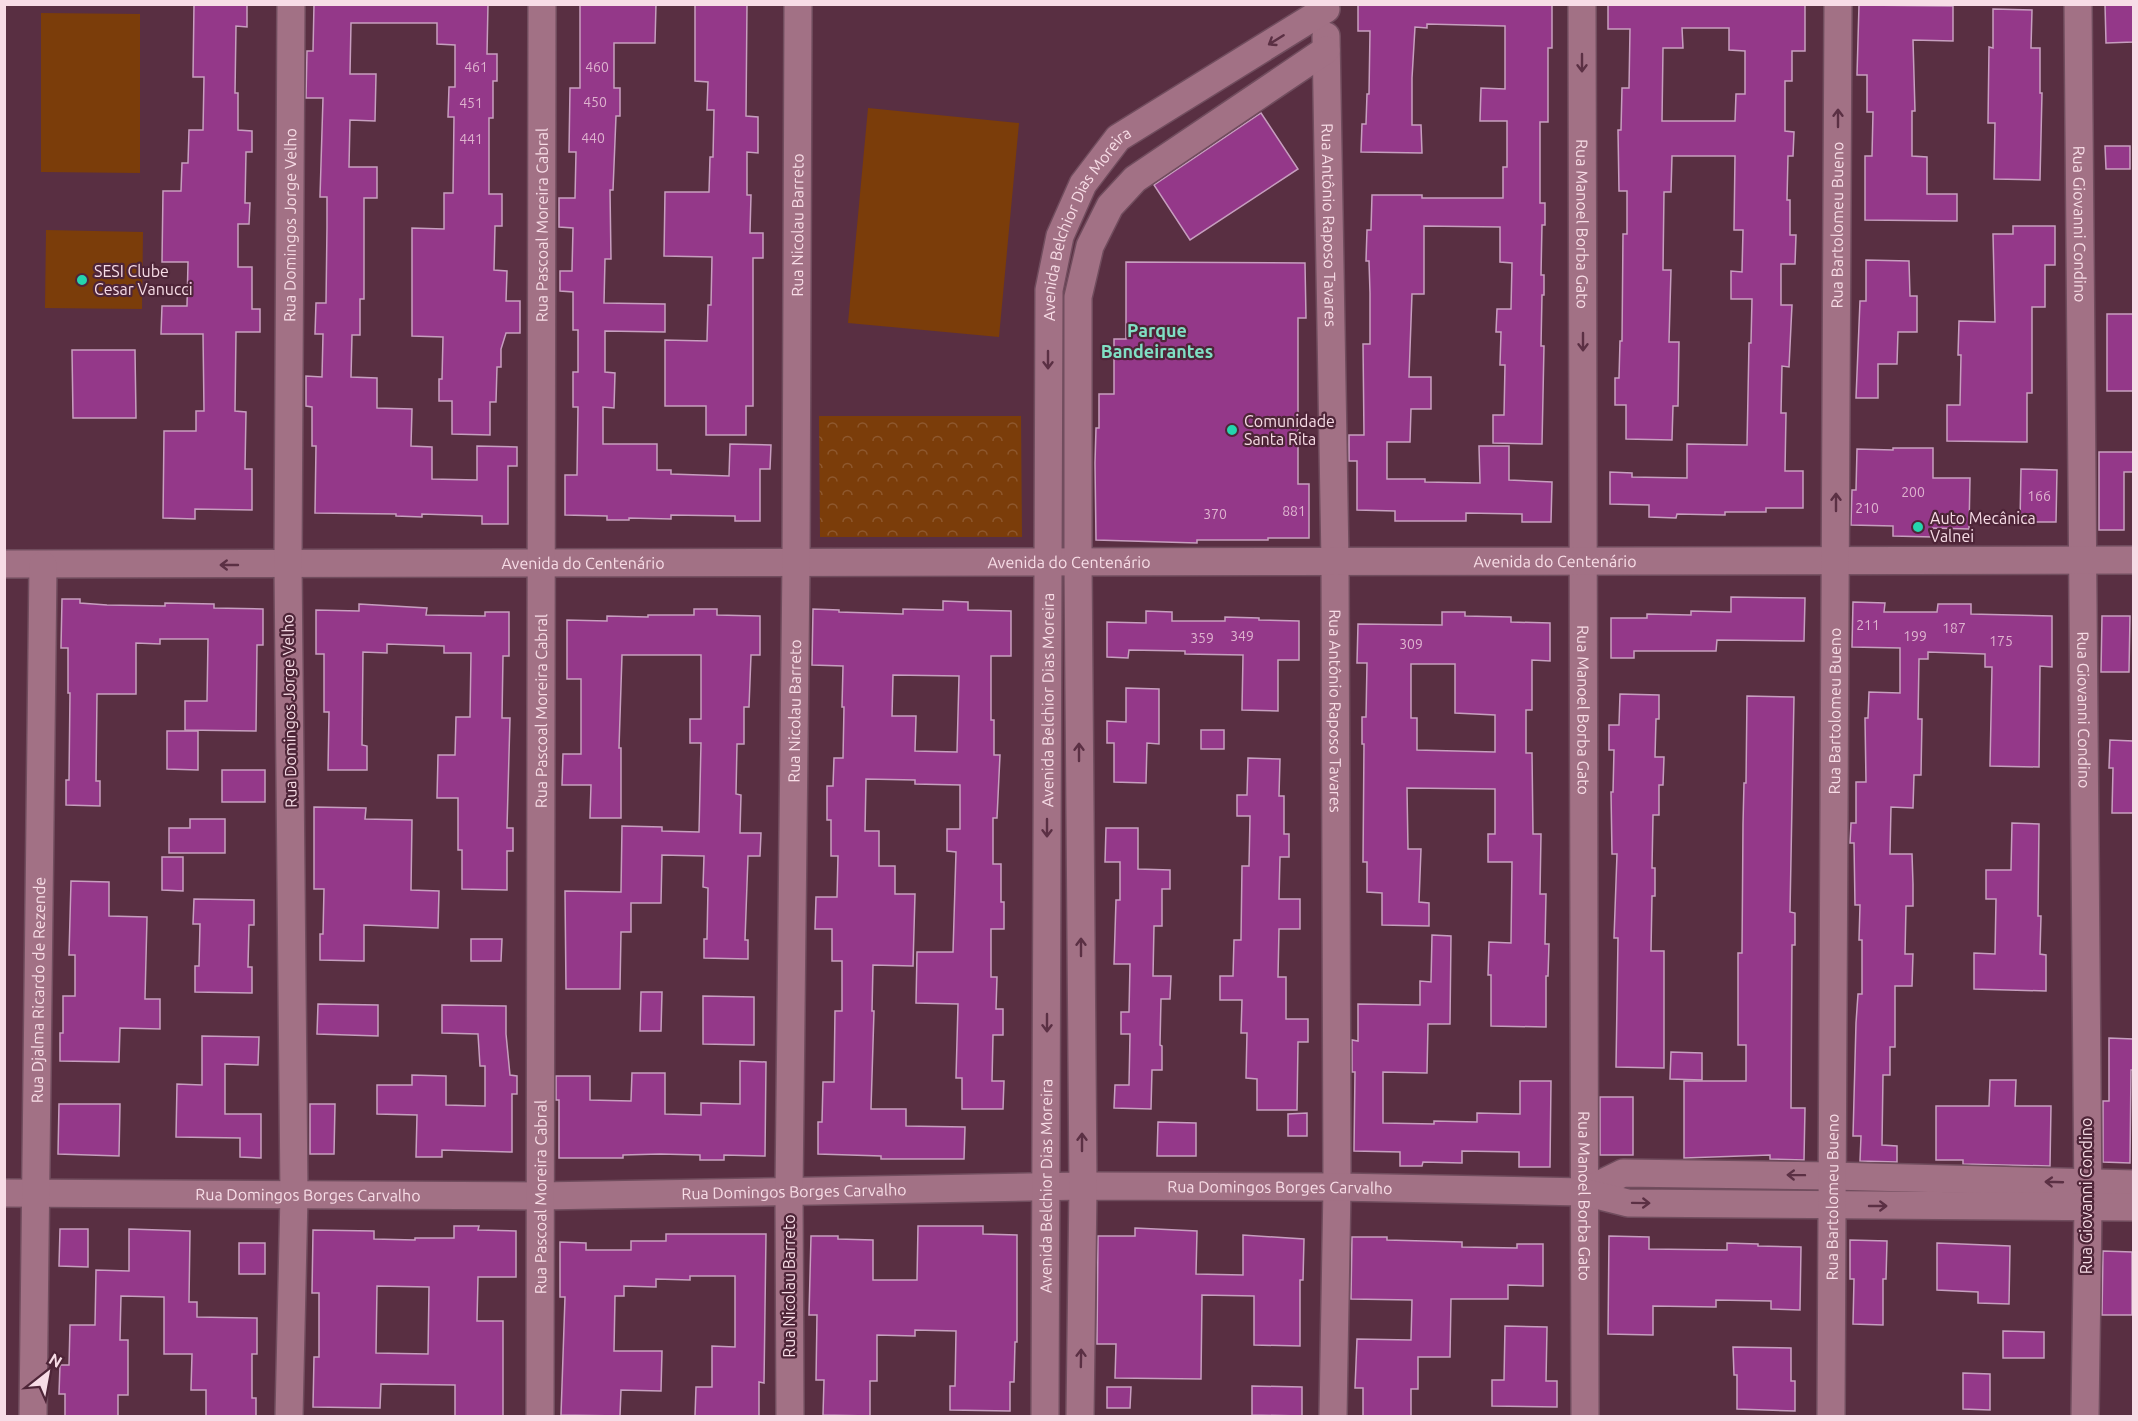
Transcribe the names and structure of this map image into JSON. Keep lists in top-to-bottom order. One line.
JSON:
{"streets":{"street":["Rua Domingos Jorge Velho","Rua Pascoal Moreira Cabral","Rua Nicolau Barreto","Rua Antônio Raposo Tavares","Rua Manoel Borba Gato","Rua Bartolomeu Bueno","Rua Giovanni Condino","Avenida Belchior Dias Moreira","Avenida do Centenário","Rua Djalma Ricardo de Rezende","Rua Domingos Borges Carvalho"]},"crossings":[["Rua Domingos Jorge Velho","Avenida do Centenário"],["Rua Domingos Jorge Velho","Rua Domingos Borges Carvalho"],["Rua Pascoal Moreira Cabral","Avenida do Centenário"],["Rua Pascoal Moreira Cabral","Rua Domingos Borges Carvalho"],["Rua Nicolau Barreto","Avenida do Centenário"],["Rua Nicolau Barreto","Rua Domingos Borges Carvalho"],["Rua Antônio Raposo Tavares","Avenida Belchior Dias Moreira"],["Rua Antônio Raposo Tavares","Avenida do Centenário"],["Rua Antônio Raposo Tavares","Rua Domingos Borges Carvalho"],["Rua Manoel Borba Gato","Avenida do Centenário"],["Rua Manoel Borba Gato","Rua Domingos Borges Carvalho"],["Rua Bartolomeu Bueno","Avenida do Centenário"],["Rua Bartolomeu Bueno","Rua Domingos Borges Carvalho"],["Rua Giovanni Condino","Avenida do Centenário"],["Rua Giovanni Condino","Rua Domingos Borges Carvalho"],["Avenida Belchior Dias Moreira","Avenida do Centenário"],["Avenida Belchior Dias Moreira","Rua Domingos Borges Carvalho"],["Avenida do Centenário","Rua Djalma Ricardo de Rezende"],["Rua Djalma Ricardo de Rezende","Rua Domingos Borges Carvalho"]],"one_way":["Rua Manoel Borba Gato","Rua Bartolomeu Bueno"],"districts":["Parque Bandeirantes"],"places":["SESI Clube Cesar Vanucci","Comunidade Santa Rita","Auto Mecânica Valnei"],"house_numbers":["461","460","450","451","440","441","200","166","210","881","370","211","187","349","199","359","175","309"],"north":"top right"}
